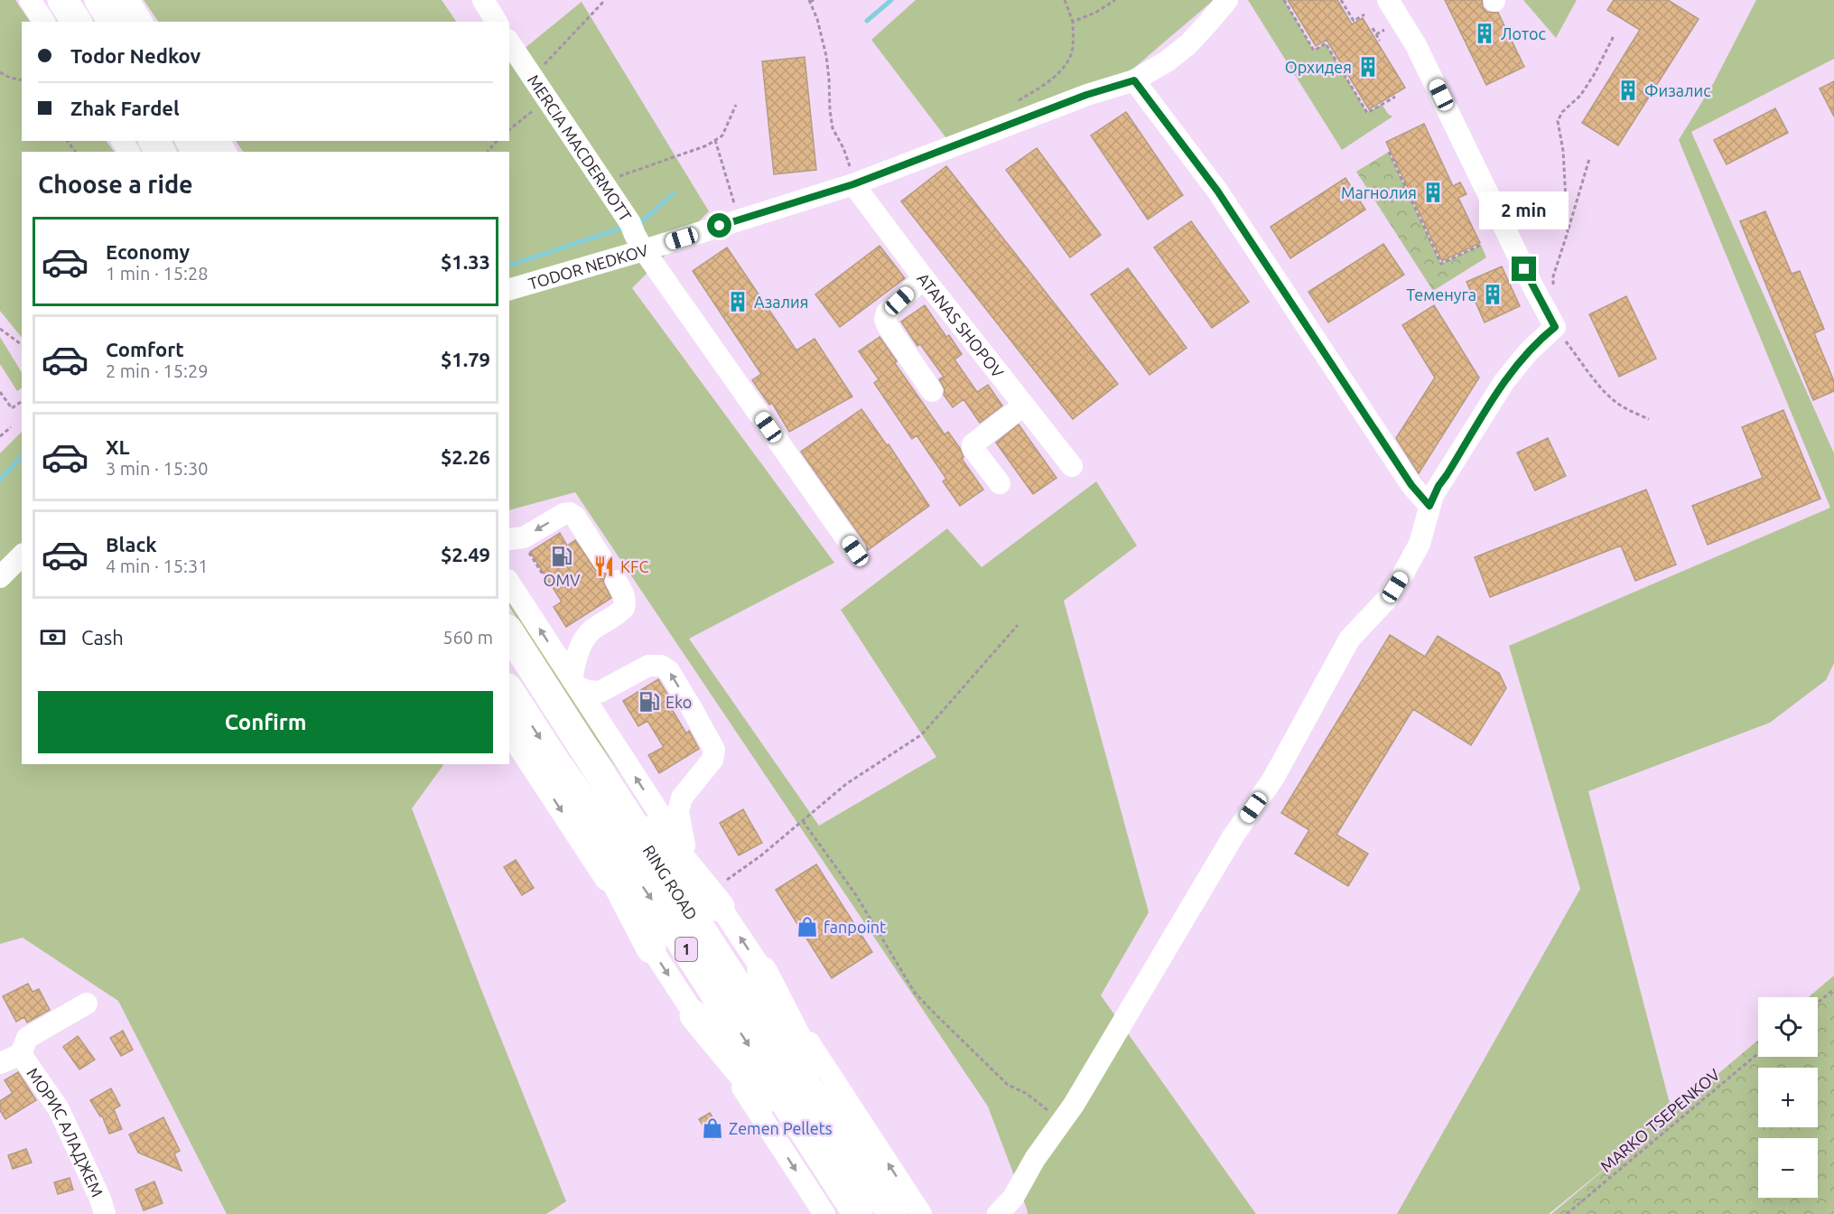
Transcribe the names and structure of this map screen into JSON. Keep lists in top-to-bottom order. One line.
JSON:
{"streets":{"highway":["RING ROAD","1"],"street":["MERCIA MАCDERMOTT","TODOR NEDKOV","ATANAS SHOPOV","МОРИС АЛАДЖЕМ"],"path":["MARKO TSEPENKOV"]},"crossings":[["MERCIA MАCDERMOTT","TODOR NEDKOV"],["TODOR NEDKOV","ATANAS SHOPOV"]],"places":{"building":["Лотос","Орхидея","Физалис","Магнолия","Теменуга","Азалия"],"fuel station":["OMV","Eko"],"restaurant":["KFC"],"shop":["fanpoint","Zemen Pellets"]},"page":{"banner":["Todor Nedkov","Zhak Fardel"],"heading":"Choose a ride","bubble":"2 min","list":[{"name":"Economy","note":"1 min · 15:28","value":"$1.33"},{"name":"Comfort","note":"2 min · 15:29","value":"$1.79"},{"name":"XL","note":"3 min · 15:30","value":"$2.26"},{"name":"Black","note":"4 min · 15:31","value":"$2.49"}],"pay":["Cash","560 m"],"buttons":"Confirm","map_buttons":["+","−"]}}
